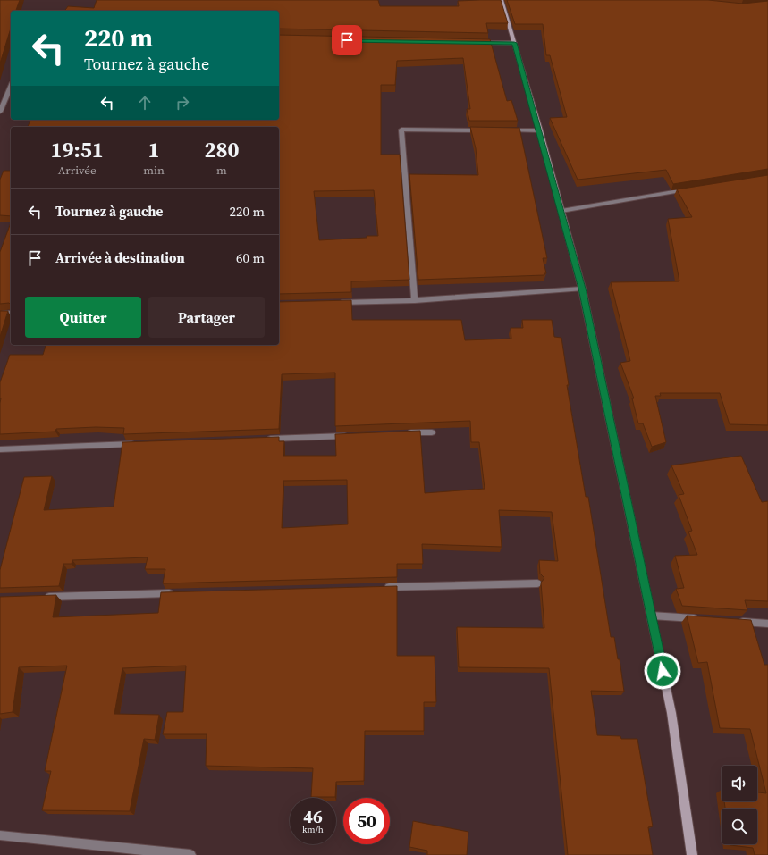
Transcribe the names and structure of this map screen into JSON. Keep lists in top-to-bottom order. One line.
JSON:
{"page":{"turn":["220 m","Tournez à gauche"],"eta":["19:51","Arrivée","1","min","280","m"],"list":[{"name":"Tournez à gauche","value":"220 m"},{"name":"Arrivée à destination","value":"60 m"}],"buttons":["Quitter","Partager"],"speed":"46 km/h","limit":"50"}}
